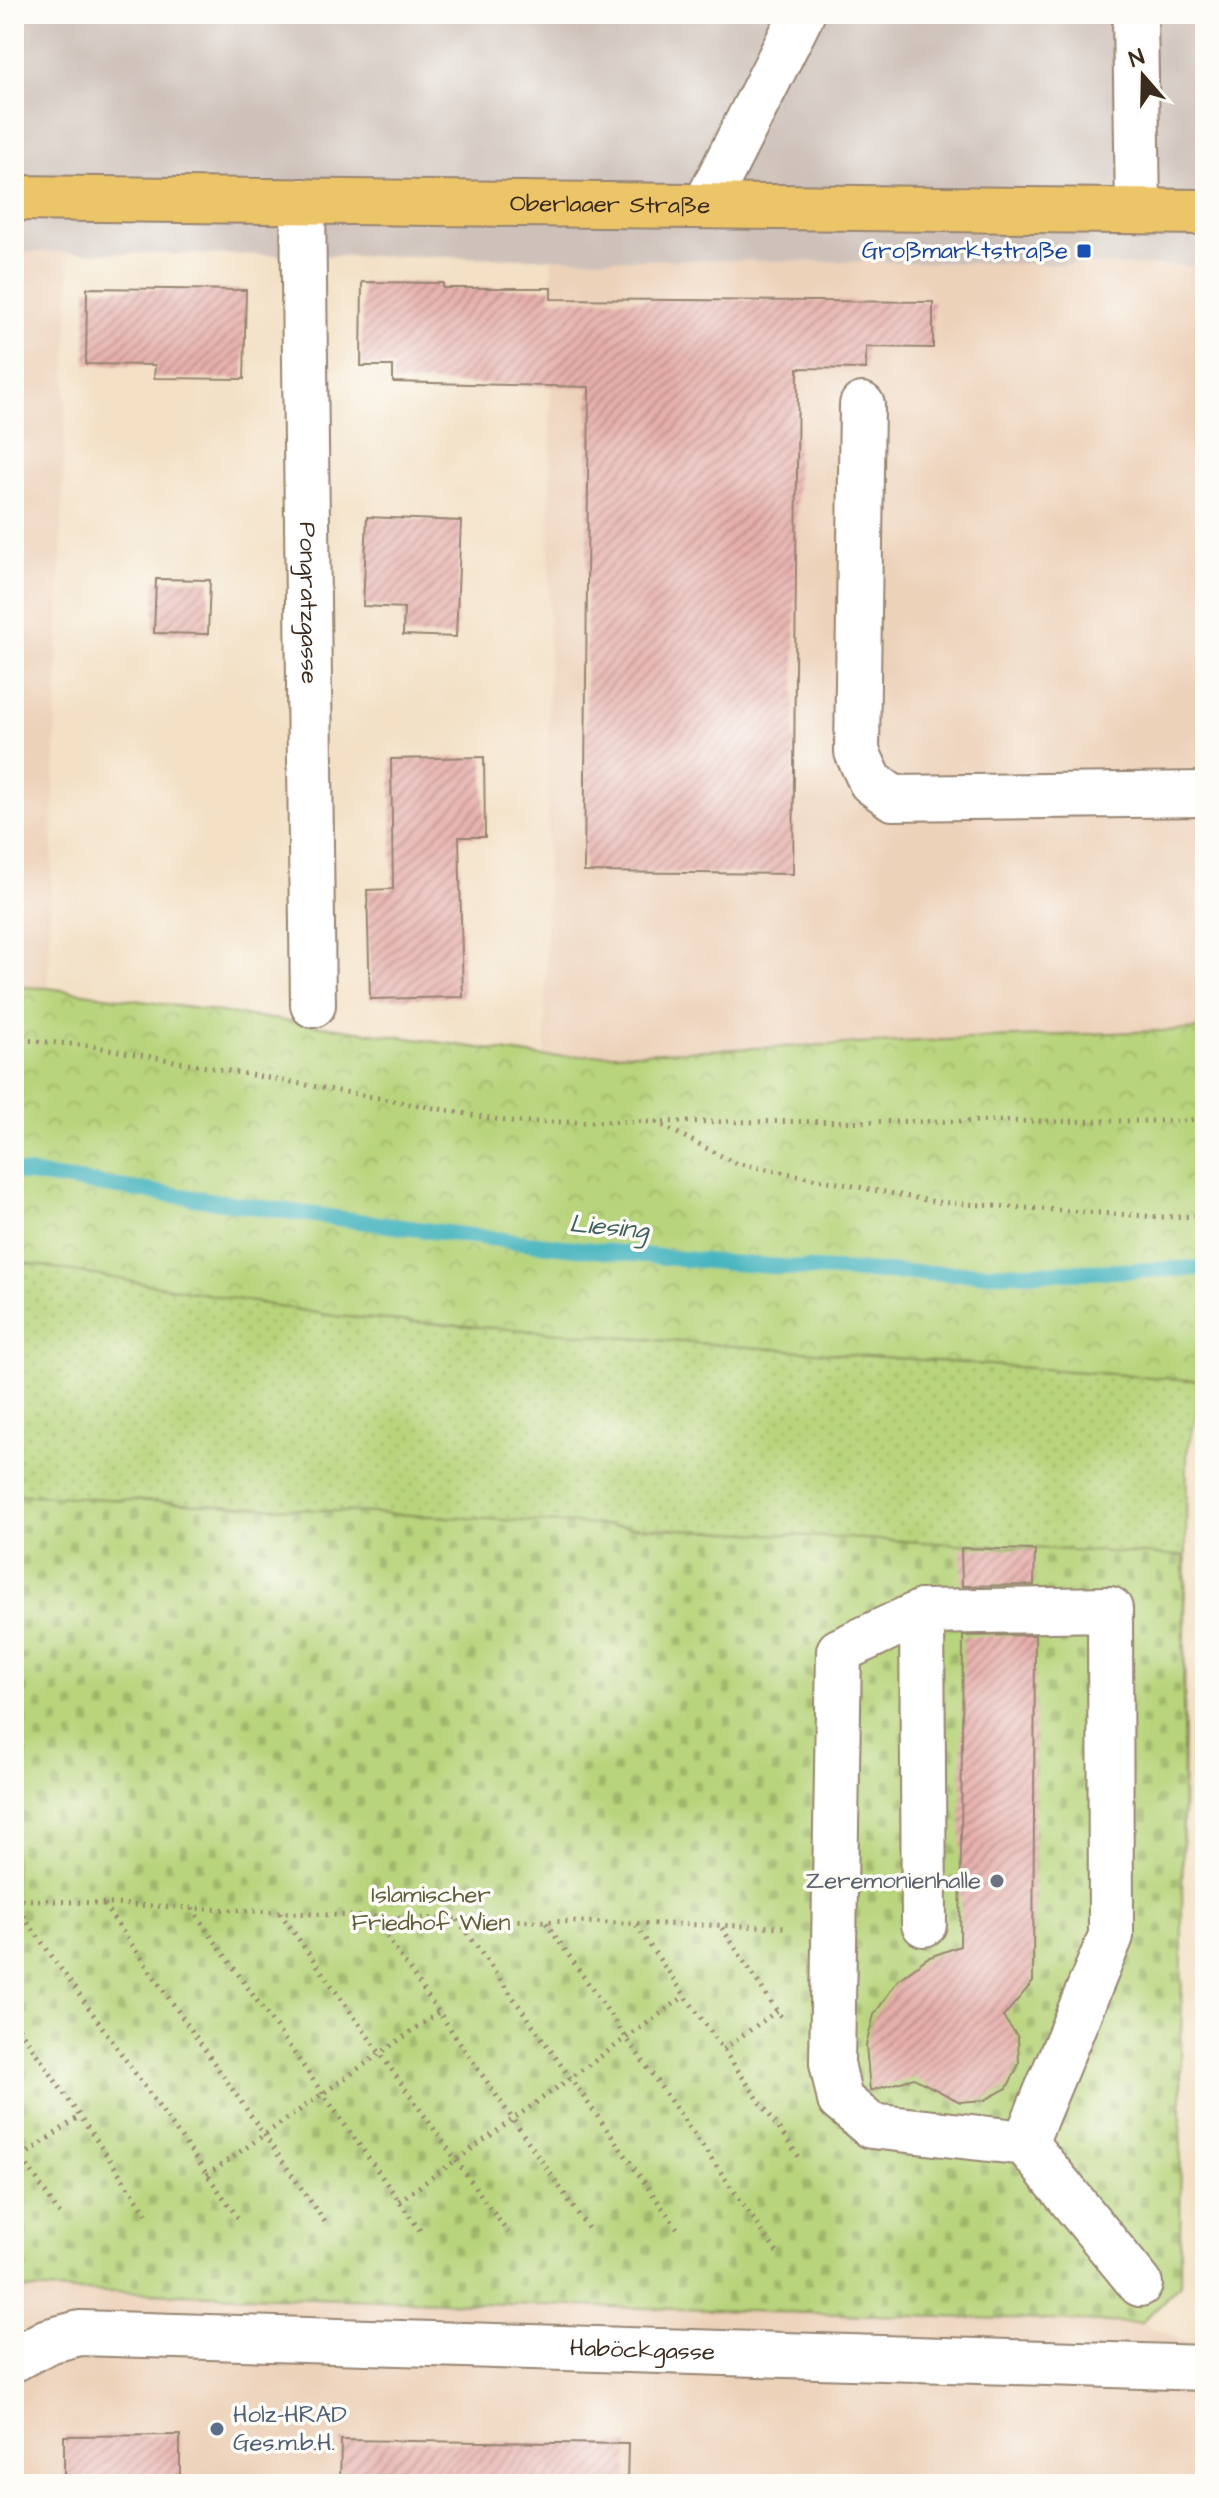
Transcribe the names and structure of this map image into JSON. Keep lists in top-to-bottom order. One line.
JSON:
{"streets":{"main road":["Oberlaaer Straße"],"street":["Pongratzgasse","Haböckgasse"]},"crossings":[["Oberlaaer Straße","Pongratzgasse"]],"water":["Liesing"],"parks":["Islamischer Friedhof Wien"],"places":{"transit":["Großmarktstraße"],"other":["Zeremonienhalle","Holz-HRAD Ges.m.b.H."]},"north":"top"}
